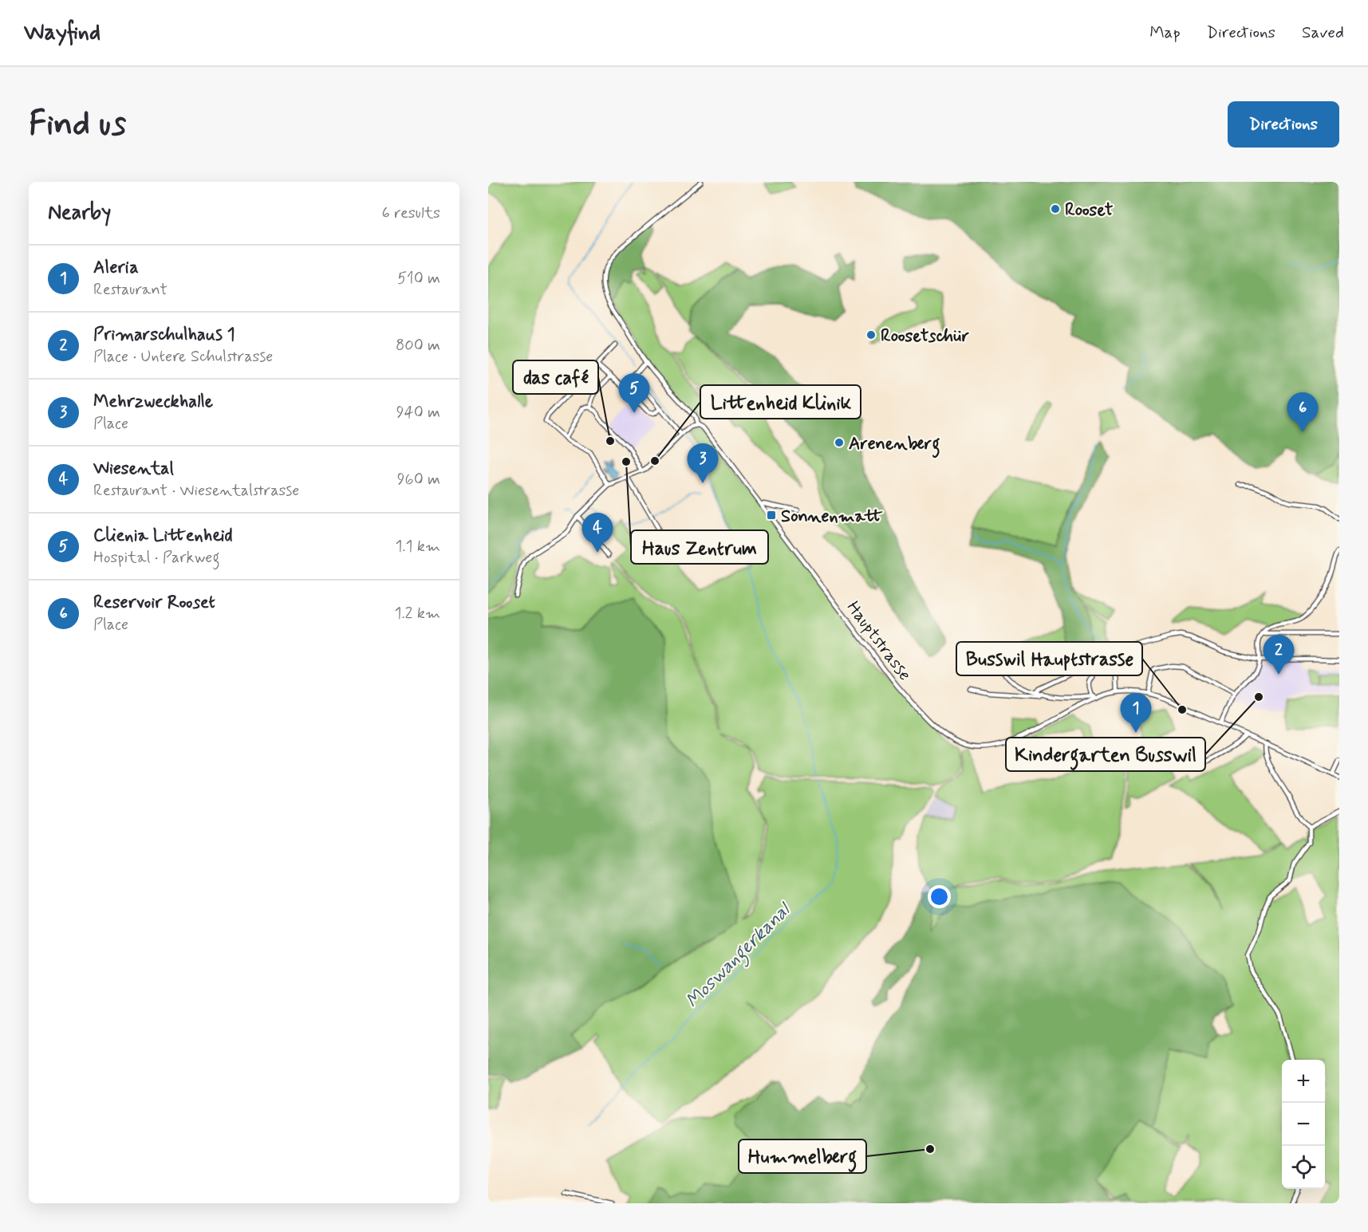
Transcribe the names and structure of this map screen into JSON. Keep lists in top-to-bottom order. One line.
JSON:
{"streets":{"street":["Hauptstrasse"]},"water":["Moswangerkanal"],"places":{"other":["Rooset","Roosetschür","das café","Arenenberg","Littenheid Klinik","Haus Zentrum","Kindergarten Busswil","Busswil Hauptstrasse","Hummelberg"],"transit":["Sonnenmatt"]},"page":{"header":"Wayfind","nav":["Map","Directions","Saved"],"buttons":"Directions","title":"Find us","heading":["Nearby","6 results"],"list":[{"mark":"1","name":"Aleria","note":"Restaurant","value":"510 m"},{"mark":"2","name":"Primarschulhaus 1","note":"Place · Untere Schulstrasse","value":"800 m"},{"mark":"3","name":"Mehrzweckhalle","note":"Place","value":"940 m"},{"mark":"4","name":"Wiesental","note":"Restaurant · Wiesentalstrasse","value":"960 m"},{"mark":"5","name":"Clienia Littenheid","note":"Hospital · Parkweg","value":"1.1 km"},{"mark":"6","name":"Reservoir Rooset","note":"Place","value":"1.2 km"}],"pins":["5","6","3","4","2","1"],"map_buttons":["+","−"]}}
